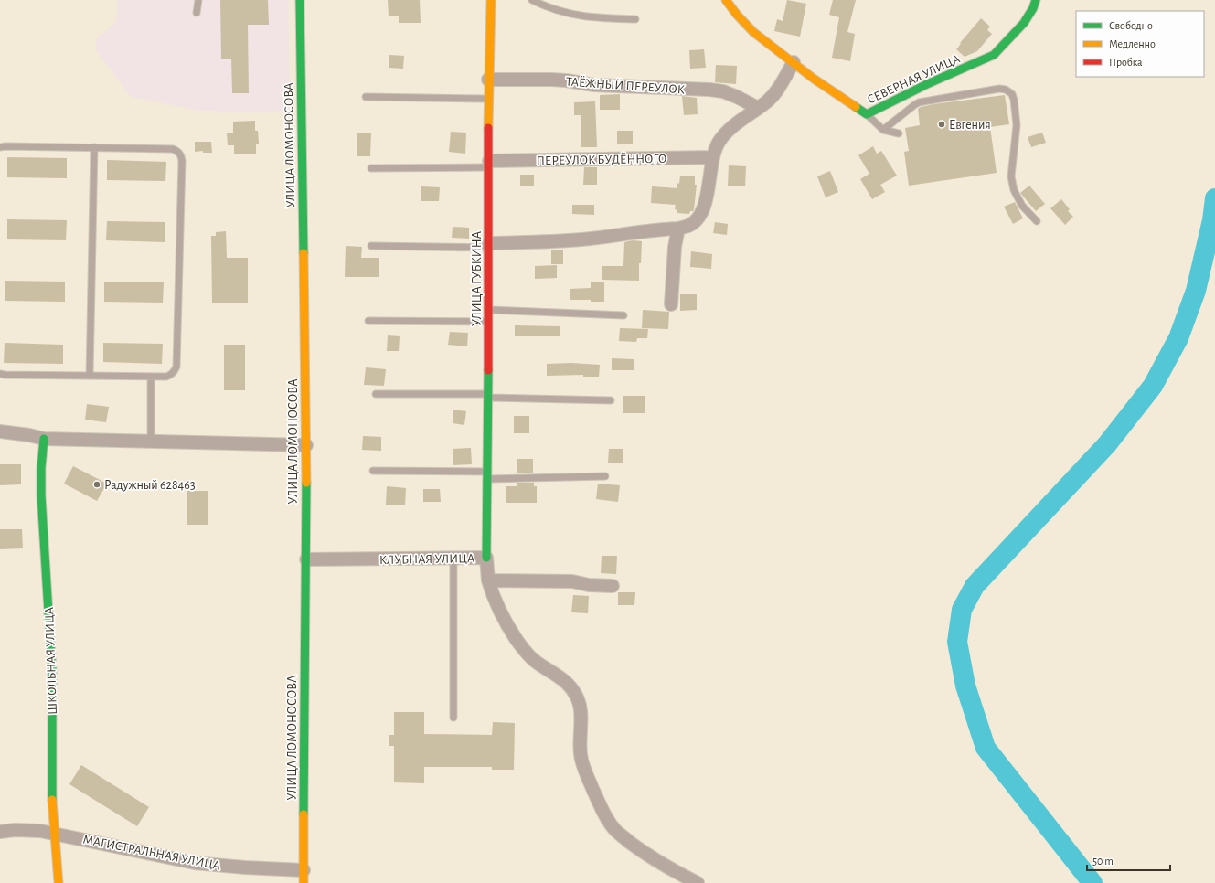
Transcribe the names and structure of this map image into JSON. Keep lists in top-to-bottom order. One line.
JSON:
{"streets":{"street":["СЕВЕРНАЯ УЛИЦА","ТАЁЖНЫЙ ПЕРЕУЛОК","УЛИЦА ЛОМОНОСОВА","ПЕРЕУЛОК БУДЁННОГО","УЛИЦА ГУБКИНА","КЛУБНАЯ УЛИЦА","ШКОЛЬНАЯ УЛИЦА","МАГИСТРАЛЬНАЯ УЛИЦА"]},"crossings":[["ТАЁЖНЫЙ ПЕРЕУЛОК","УЛИЦА ГУБКИНА"],["УЛИЦА ЛОМОНОСОВА","КЛУБНАЯ УЛИЦА"],["УЛИЦА ЛОМОНОСОВА","МАГИСТРАЛЬНАЯ УЛИЦА"],["ПЕРЕУЛОК БУДЁННОГО","УЛИЦА ГУБКИНА"],["УЛИЦА ГУБКИНА","КЛУБНАЯ УЛИЦА"],["ШКОЛЬНАЯ УЛИЦА","МАГИСТРАЛЬНАЯ УЛИЦА"]],"places":["Евгения","Радужный 628463"],"legend":["Свободно","Медленно","Пробка"],"scale_bar":"50 m"}
